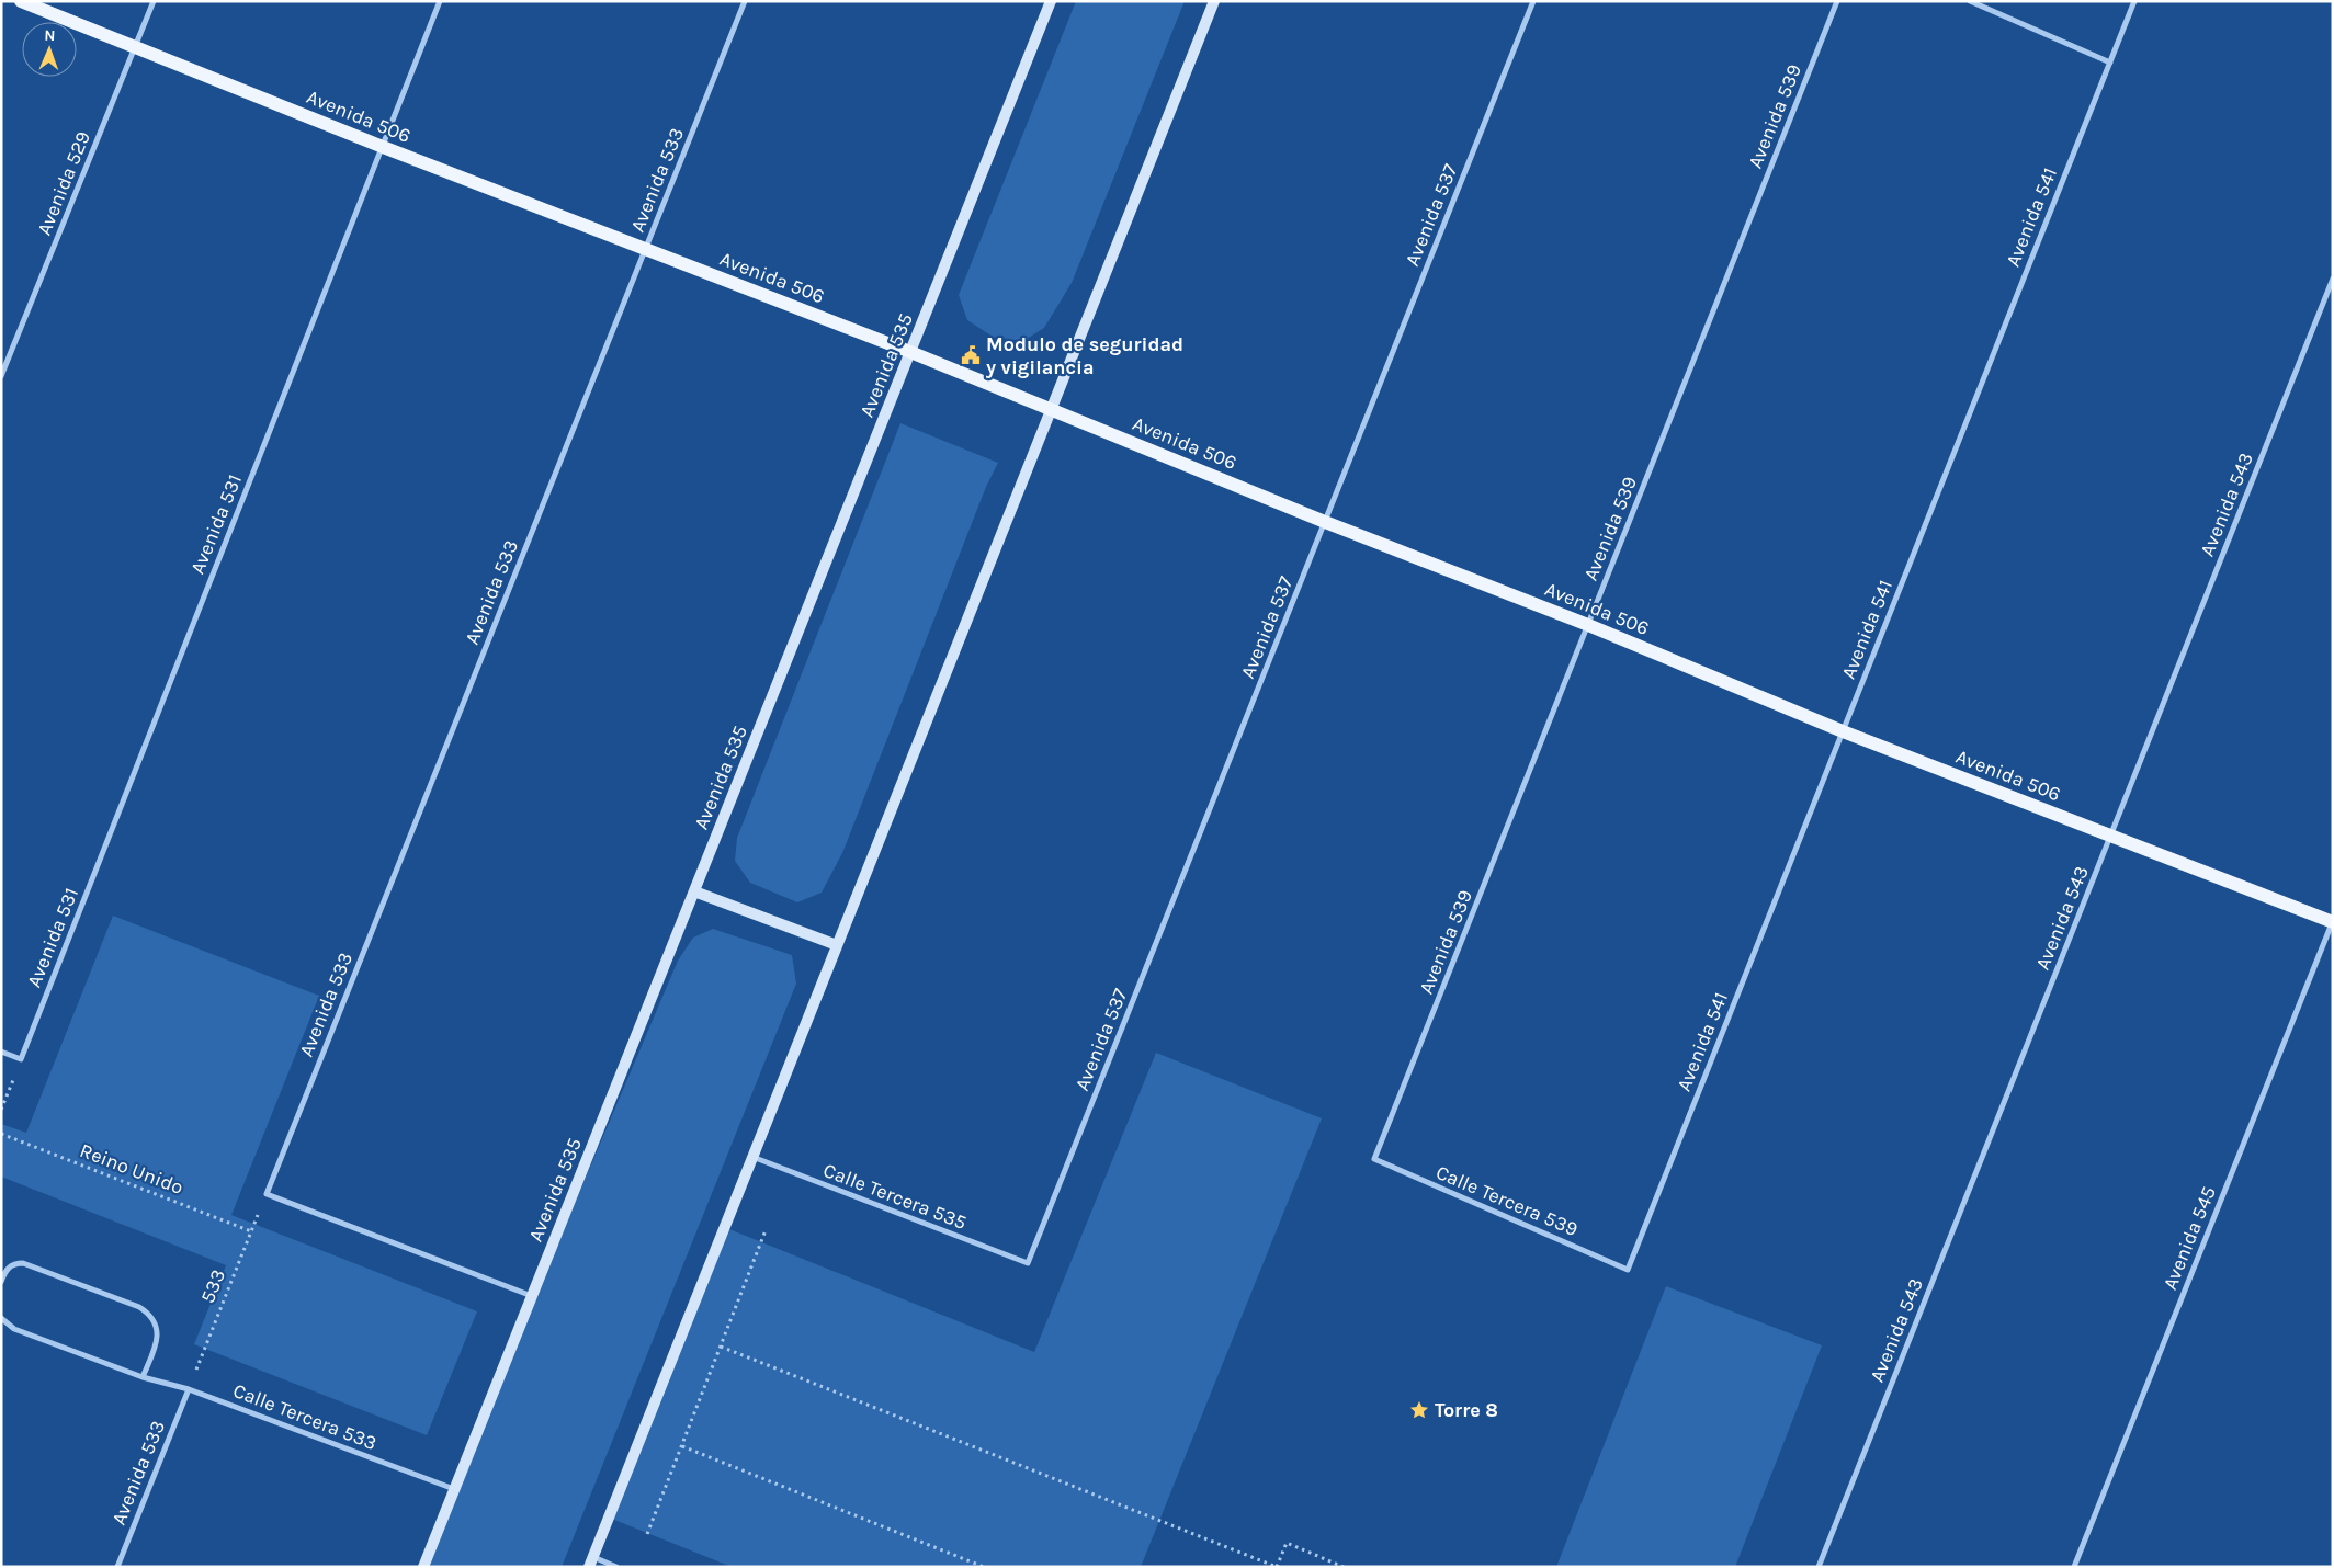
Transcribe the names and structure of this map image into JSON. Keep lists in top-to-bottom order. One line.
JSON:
{"streets":{"main road":["Avenida 506"],"street":["Avenida 539","Avenida 533","Avenida 529","Avenida 537","Avenida 541","Avenida 535","Avenida 543","Avenida 531","Calle Tercera 535","Calle Tercera 539","Avenida 545","Calle Tercera 533"],"path":["Reino Unido","533"]},"crossings":[["Avenida 506","Avenida 539"],["Avenida 506","Avenida 533"],["Avenida 506","Avenida 529"],["Avenida 506","Avenida 537"],["Avenida 506","Avenida 541"],["Avenida 506","Avenida 535"],["Avenida 506","Avenida 543"],["Avenida 506","Avenida 531"],["Avenida 506","Avenida 545"],["Avenida 539","Calle Tercera 539"],["Avenida 533","533"],["Avenida 533","Calle Tercera 533"],["Avenida 537","Calle Tercera 535"],["Avenida 541","Calle Tercera 539"],["Avenida 535","Calle Tercera 533"],["Reino Unido","533"],["533","Calle Tercera 533"]],"places":{"public building":["Modulo de seguridad y vigilancia"],"place":["Torre 8"]},"north":"top"}
